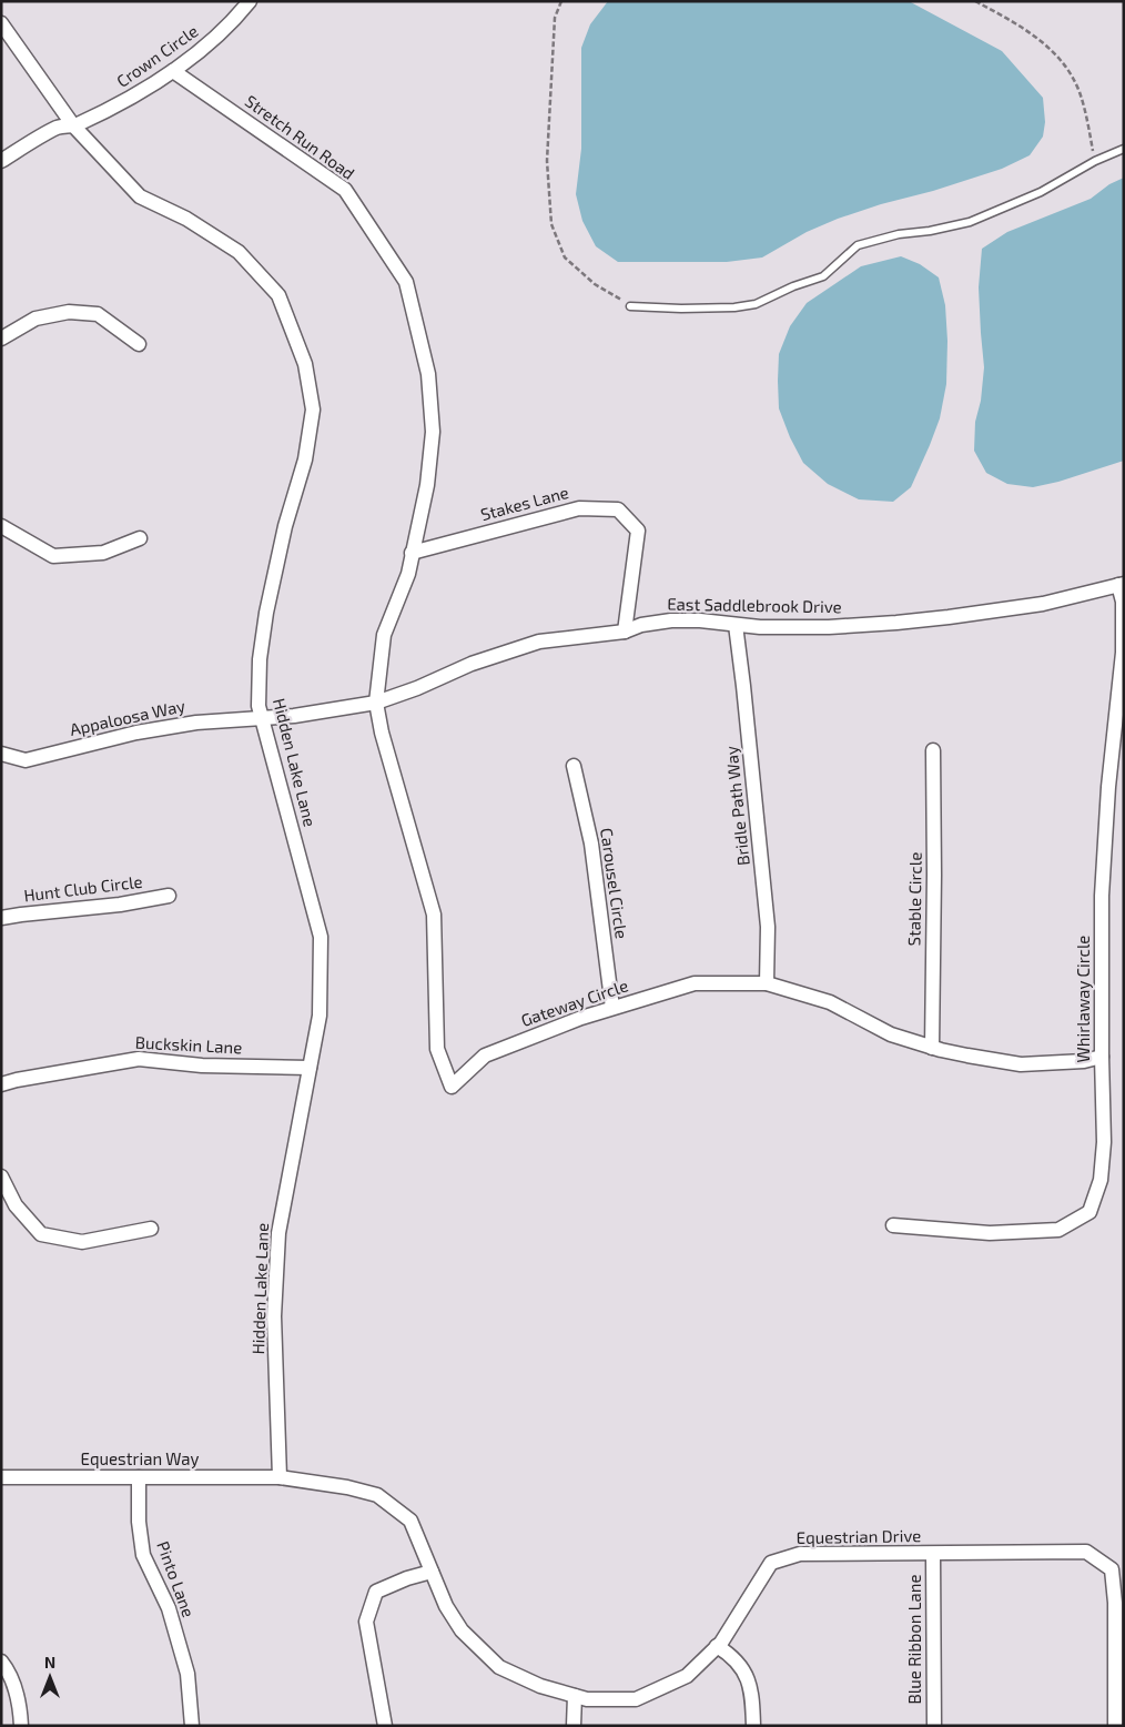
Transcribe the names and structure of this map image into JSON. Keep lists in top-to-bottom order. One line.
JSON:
{"streets":{"street":["Crown Circle","Stretch Run Road","Stakes Lane","East Saddlebrook Drive","Appaloosa Way","Hidden Lake Lane","Bridle Path Way","Carousel Circle","Hunt Club Circle","Stable Circle","Whirlaway Circle","Gateway Circle","Buckskin Lane","Equestrian Way","Equestrian Drive","Pinto Lane","Blue Ribbon Lane"]},"crossings":[["Crown Circle","Stretch Run Road"],["Crown Circle","Hidden Lake Lane"],["Stretch Run Road","Stakes Lane"],["Stretch Run Road","East Saddlebrook Drive"],["Stretch Run Road","Gateway Circle"],["Stakes Lane","East Saddlebrook Drive"],["East Saddlebrook Drive","Appaloosa Way"],["East Saddlebrook Drive","Hidden Lake Lane"],["East Saddlebrook Drive","Bridle Path Way"],["East Saddlebrook Drive","Whirlaway Circle"],["East Saddlebrook Drive","Gateway Circle"],["Appaloosa Way","Hidden Lake Lane"],["Hidden Lake Lane","Buckskin Lane"],["Hidden Lake Lane","Equestrian Way"],["Hidden Lake Lane","Equestrian Drive"],["Bridle Path Way","Gateway Circle"],["Carousel Circle","Gateway Circle"],["Stable Circle","Gateway Circle"],["Whirlaway Circle","Gateway Circle"],["Equestrian Way","Equestrian Drive"],["Equestrian Way","Pinto Lane"],["Equestrian Drive","Blue Ribbon Lane"]],"north":"top"}
